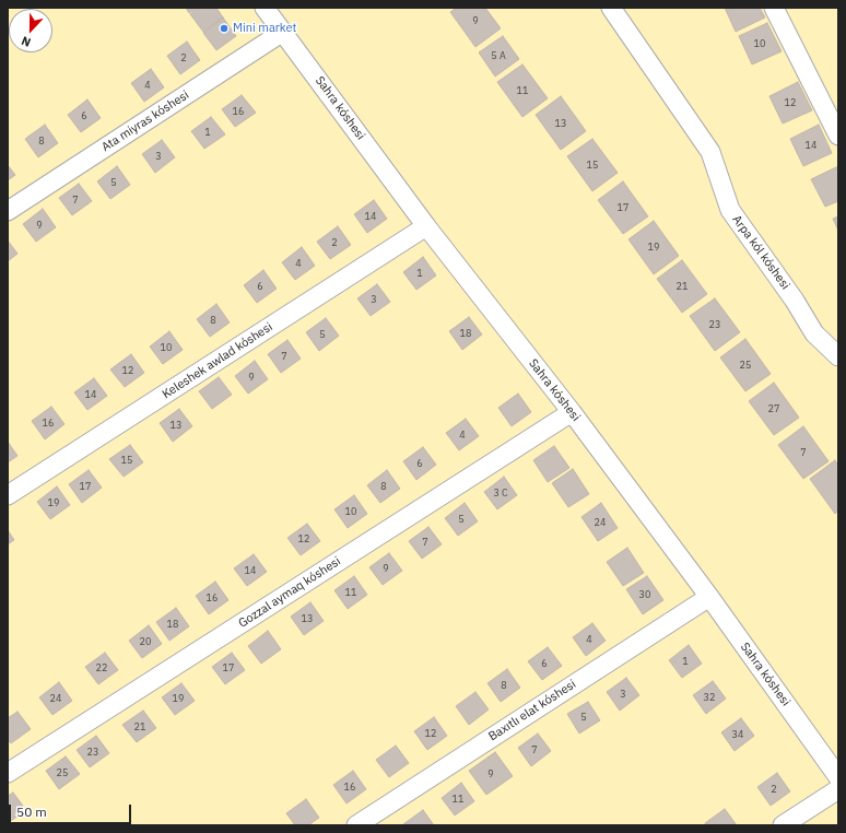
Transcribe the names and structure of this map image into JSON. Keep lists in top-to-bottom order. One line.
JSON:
{"streets":{"street":["Sahra kóshesi","Ata miyras kóshesi","Arpa kól kóshesi","Keleshek awlad kóshesi","Gozzal aymaq kóshesi","Baxıtlı elat kóshesi"]},"crossings":[["Sahra kóshesi","Ata miyras kóshesi"],["Sahra kóshesi","Keleshek awlad kóshesi"],["Sahra kóshesi","Gozzal aymaq kóshesi"],["Sahra kóshesi","Baxıtlı elat kóshesi"]],"places":["Mini market"],"house_numbers":["9","10","5 А","2","4","11","12","16","6","13","1","8","14","3","15","5","7","17","14","9","2","19","4","1","6","21","3","8","23","18","5","10","7","25","12","9","14","27","16","13","4","7","15","6","17","8","3 С","19","10","5","24","12","7","9","14","11","30","16","13","18","4","20","1","6","22","17","8","3","32","24","19","5","21","12","34","7","23","25","9","16","2","11"],"scale_bar":"50 m","north":"bottom"}
